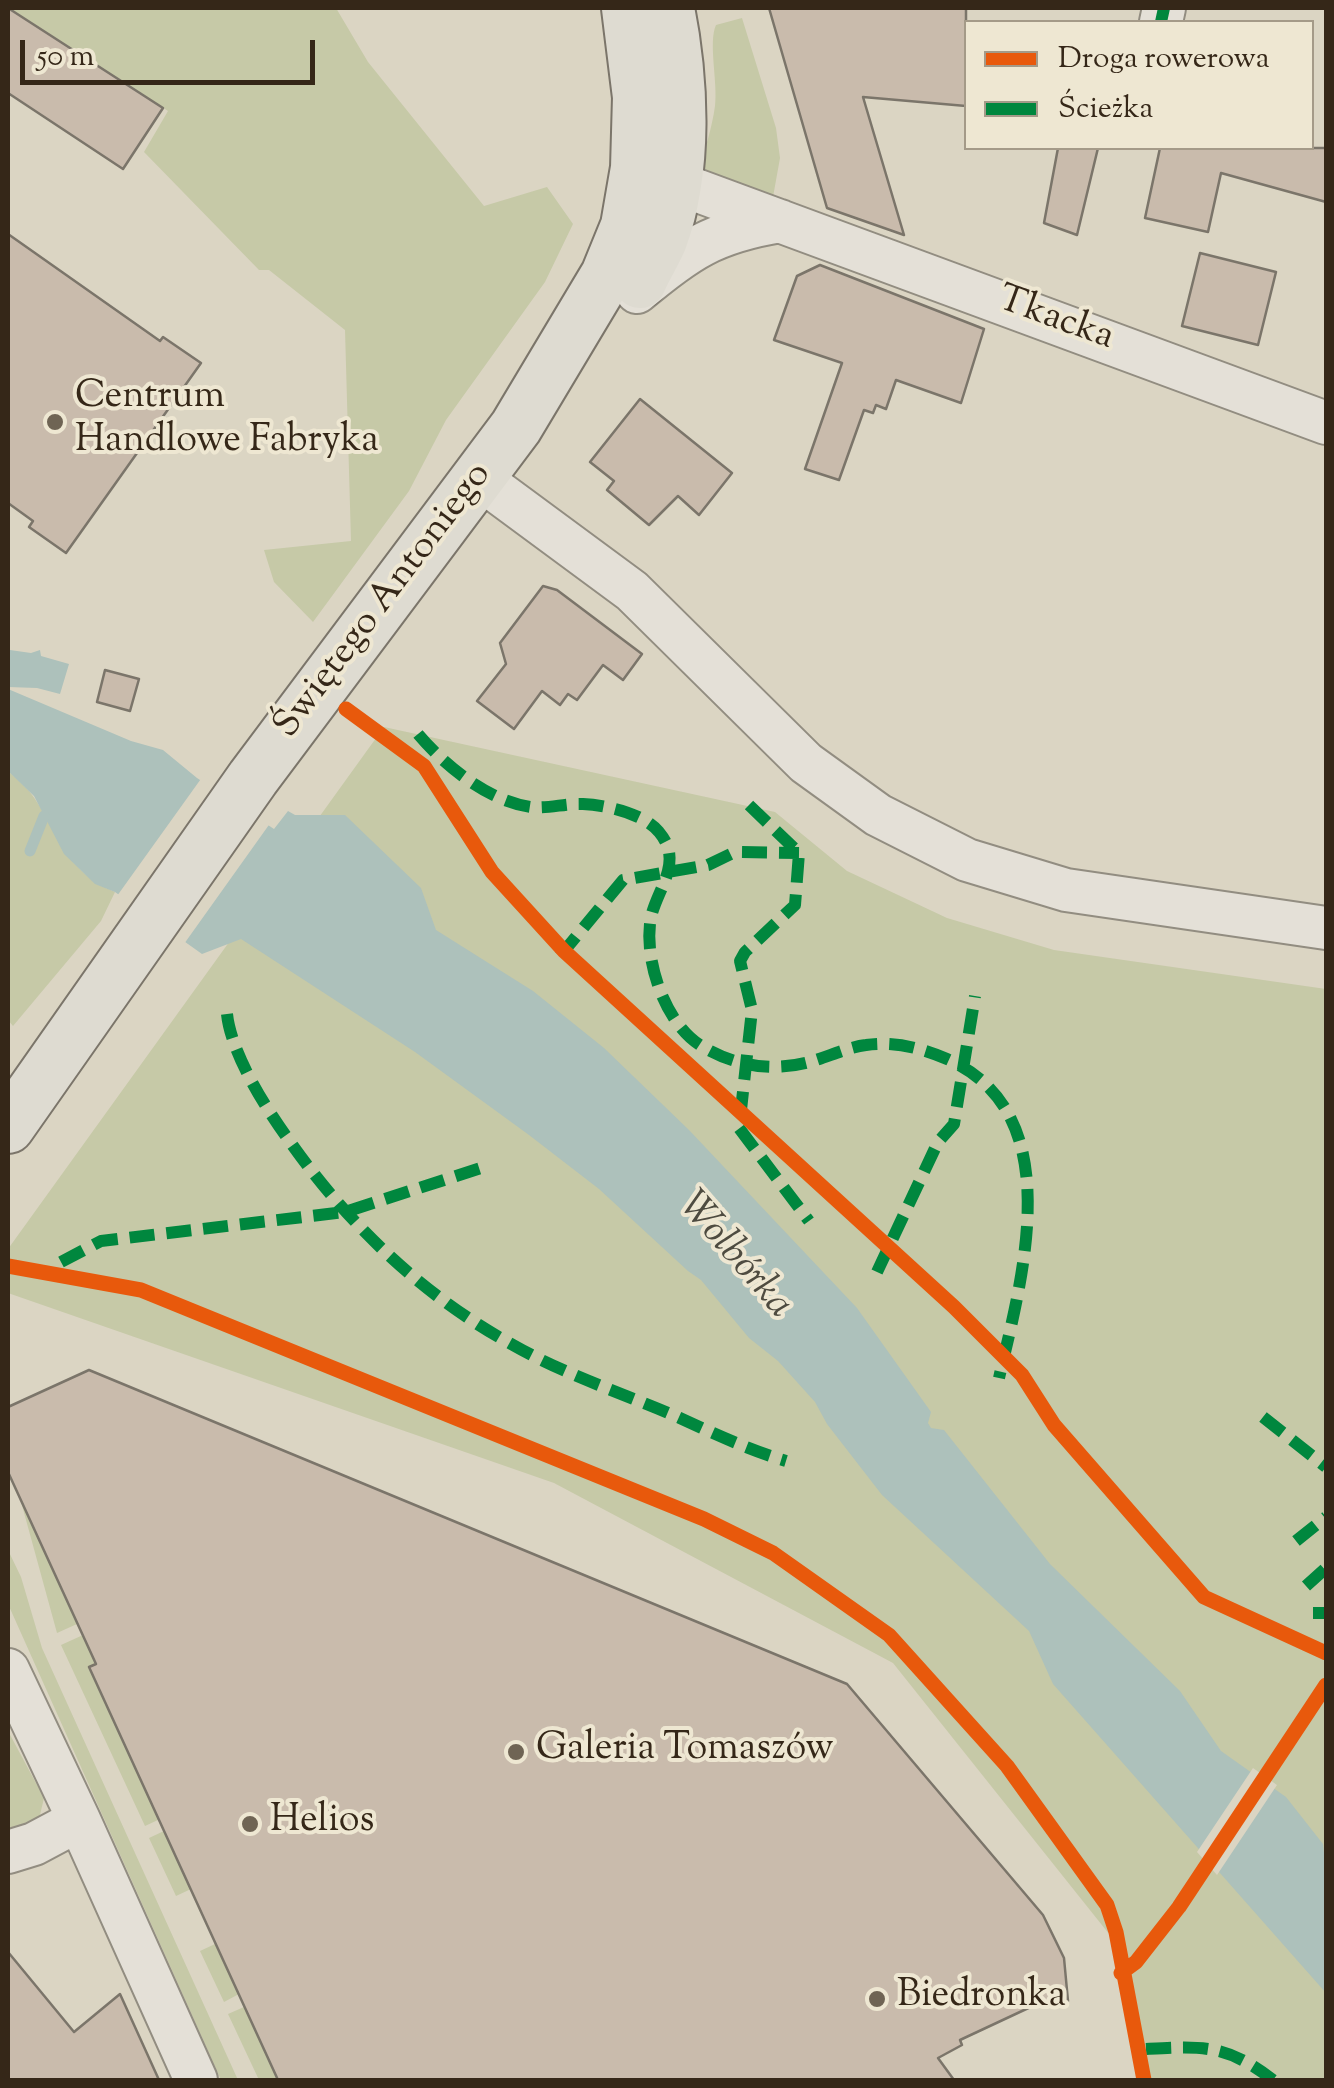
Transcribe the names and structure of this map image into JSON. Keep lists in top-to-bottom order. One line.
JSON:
{"streets":{"main road":["Świętego Antoniego"],"street":["Tkacka"]},"crossings":[["Tkacka","Świętego Antoniego"]],"water":["Wolbórka"],"places":["Centrum Handlowe Fabryka","Galeria Tomaszów","Helios","Biedronka"],"legend":["Droga rowerowa","Ścieżka"],"scale_bar":"50 m"}
